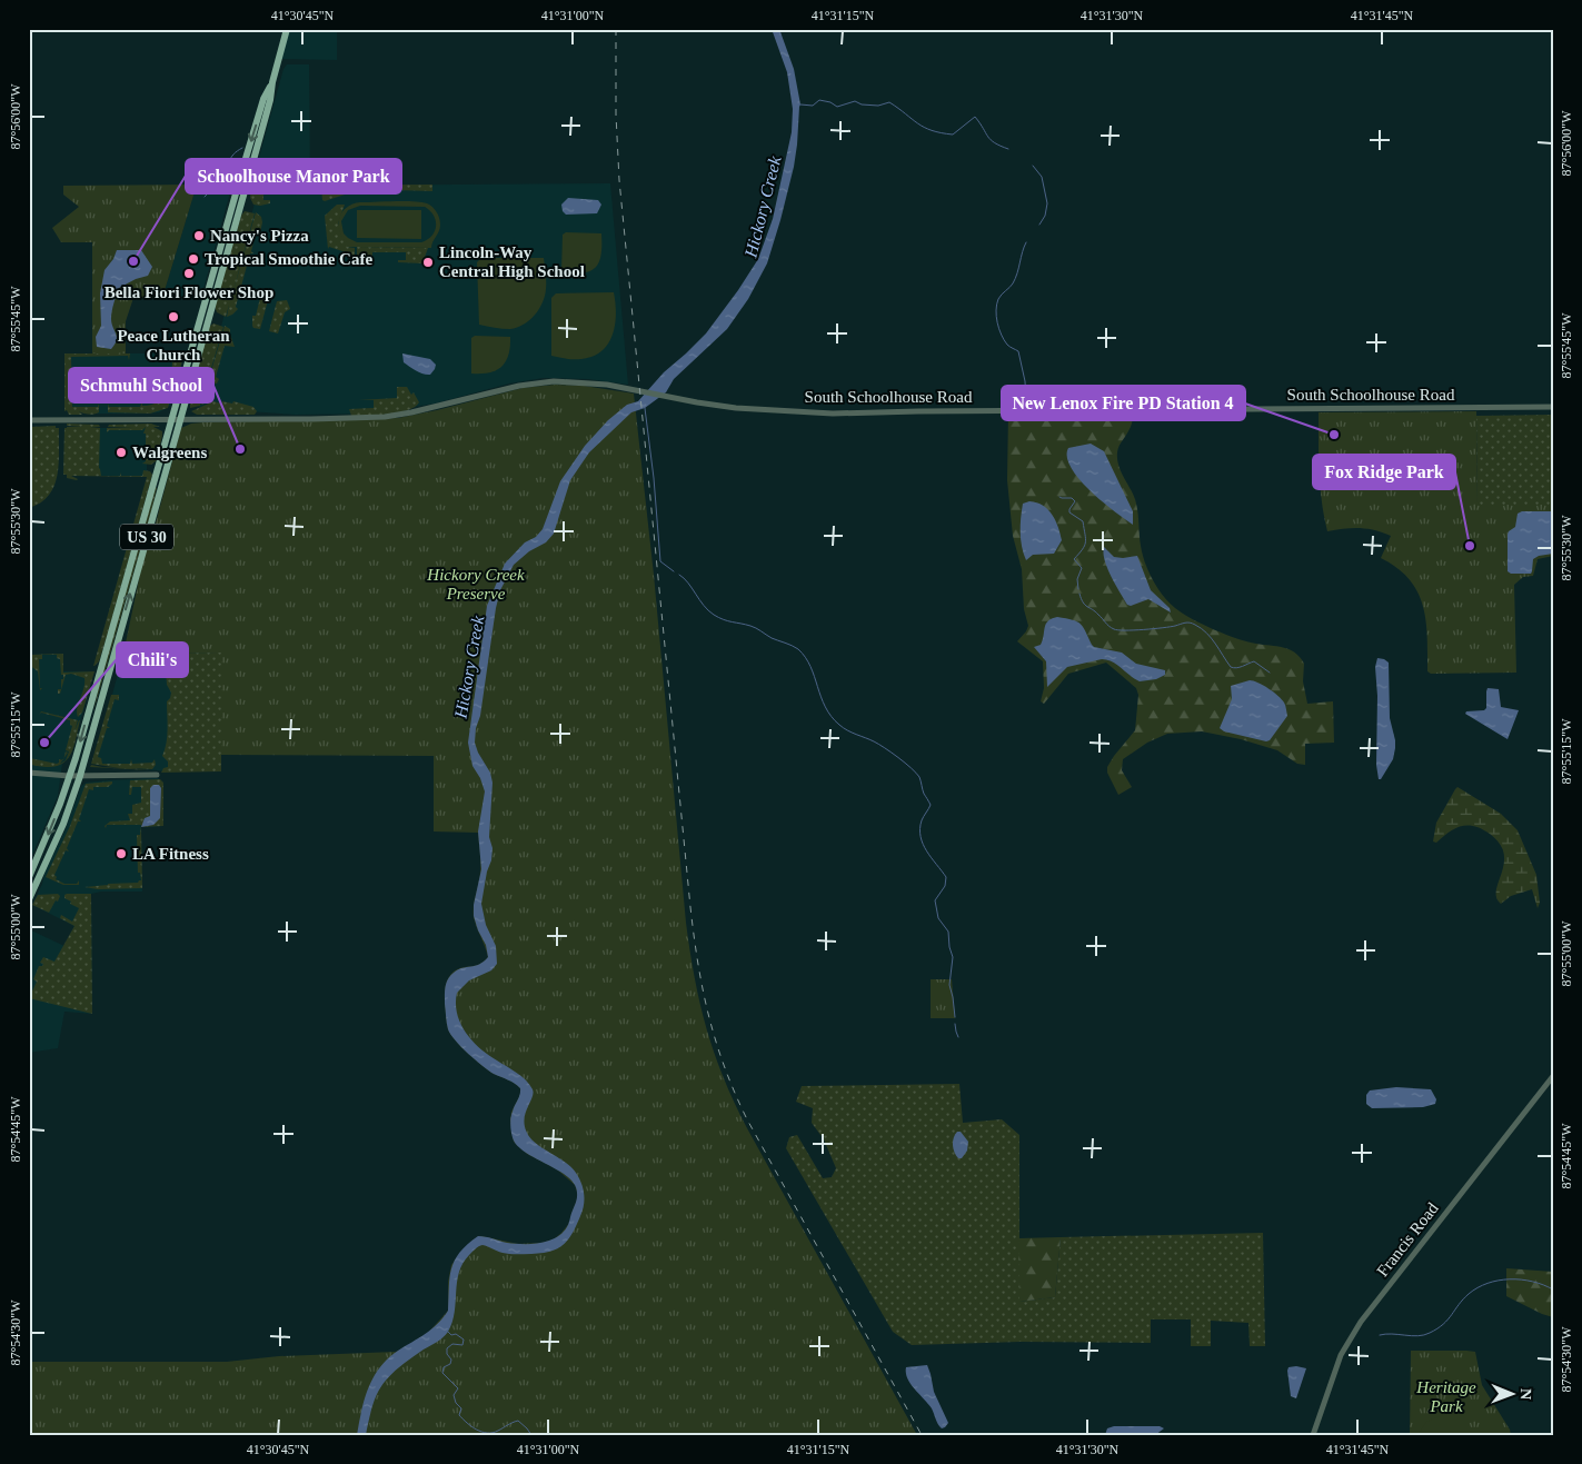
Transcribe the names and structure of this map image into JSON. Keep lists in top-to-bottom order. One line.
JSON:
{"streets":{"main road":["US 30"],"street":["South Schoolhouse Road","Francis Road"]},"crossings":[["South Schoolhouse Road","US 30"]],"water":["Hickory Creek"],"parks":["Hickory Creek Preserve","Heritage Park"],"places":["Nancy's Pizza","Tropical Smoothie Cafe","Schoolhouse Manor Park","Lincoln-Way Central High School","Bella Fiori Flower Shop","Peace Lutheran Church","New Lenox Fire PD Station 4","Schmuhl School","Walgreens","Fox Ridge Park","Chili's","LA Fitness"],"north":"right","coordinates":["41°30'45\"N","41°31'00\"N","41°31'15\"N","41°31'30\"N","41°31'45\"N","87°56'00\"W","87°55'45\"W","87°55'30\"W","87°55'15\"W","87°55'00\"W","87°54'45\"W","87°54'30\"W"]}
